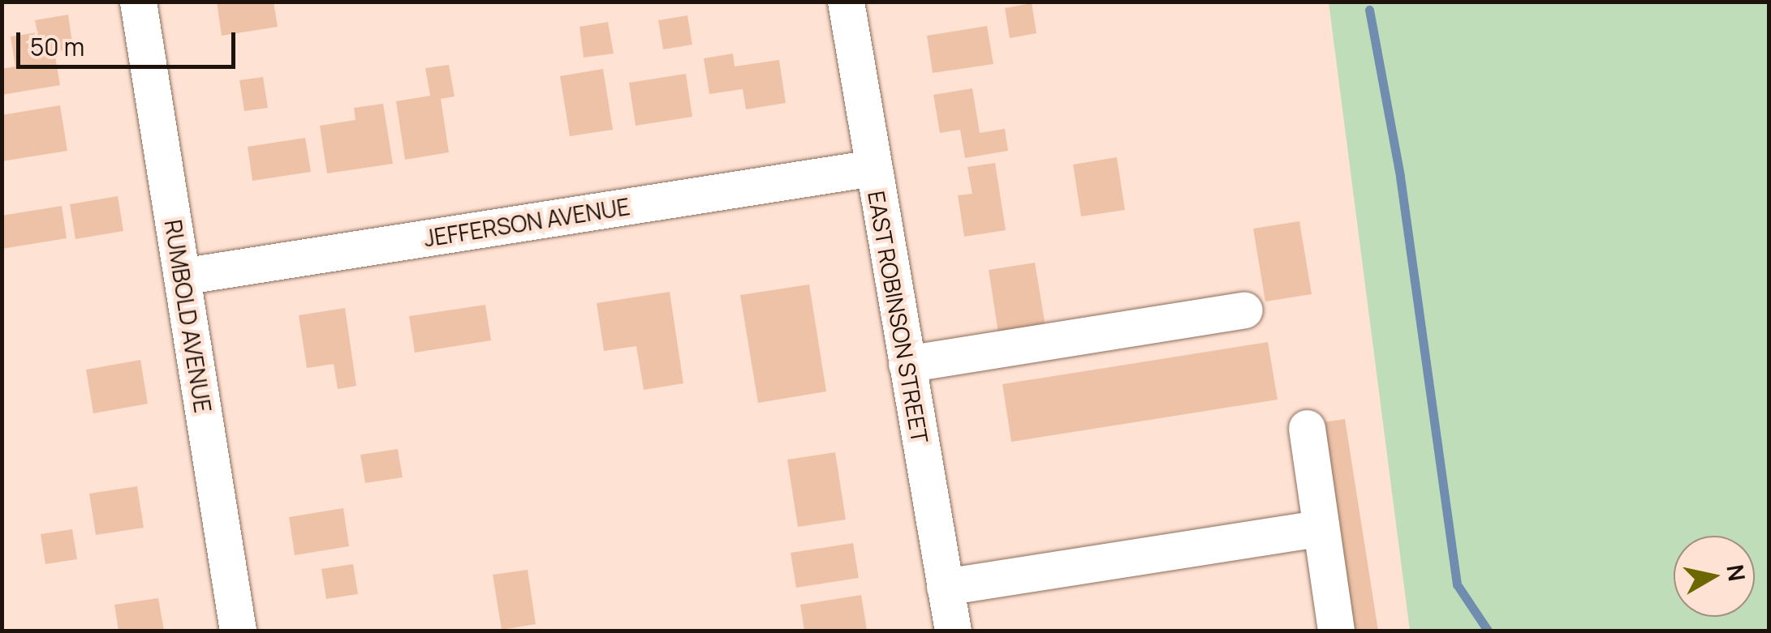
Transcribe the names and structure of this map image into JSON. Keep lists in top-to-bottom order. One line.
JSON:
{"streets":{"street":["JEFFERSON AVENUE","RUMBOLD AVENUE","EAST ROBINSON STREET"]},"crossings":[["JEFFERSON AVENUE","RUMBOLD AVENUE"],["JEFFERSON AVENUE","EAST ROBINSON STREET"]],"scale_bar":"50 m","north":"right"}
